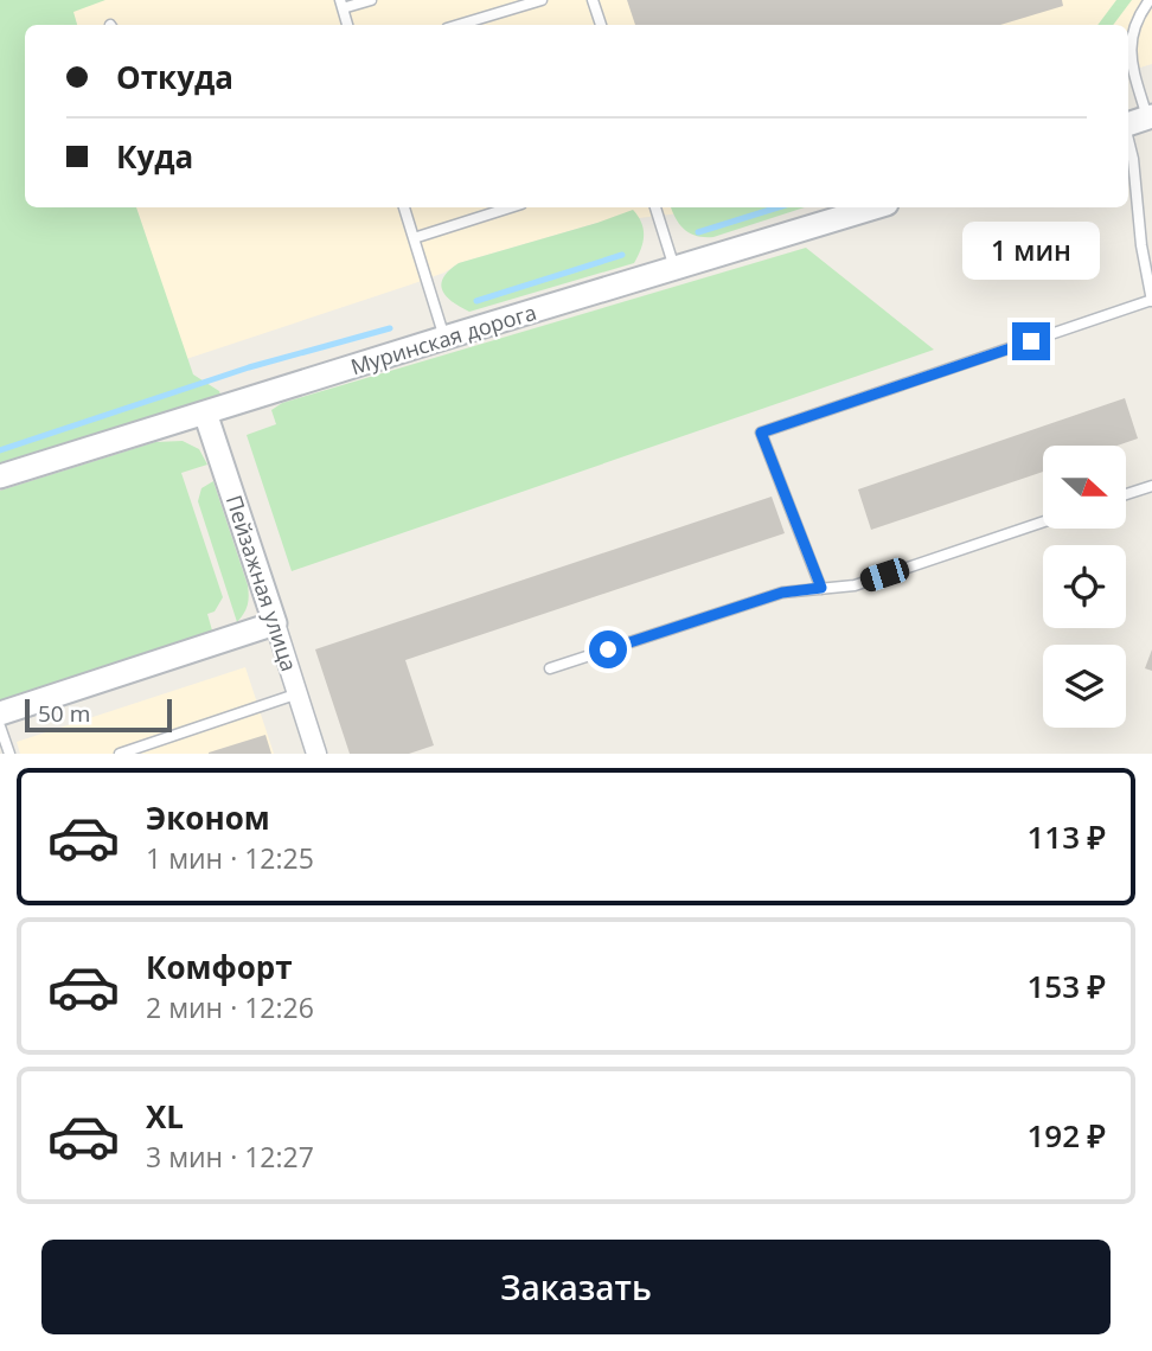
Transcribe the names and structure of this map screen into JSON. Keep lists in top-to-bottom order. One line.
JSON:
{"streets":{"street":["Муринская дорога","Пейзажная улица"]},"crossings":[["Муринская дорога","Пейзажная улица"]],"scale_bar":"50 m","north":"right","page":{"banner":["Откуда","Куда"],"bubble":"1 мин","scale":"50 m","list":[{"name":"Эконом","note":"1 мин · 12:25","value":"113 ₽"},{"name":"Комфорт","note":"2 мин · 12:26","value":"153 ₽"},{"name":"XL","note":"3 мин · 12:27","value":"192 ₽"}],"buttons":"Заказать"}}
